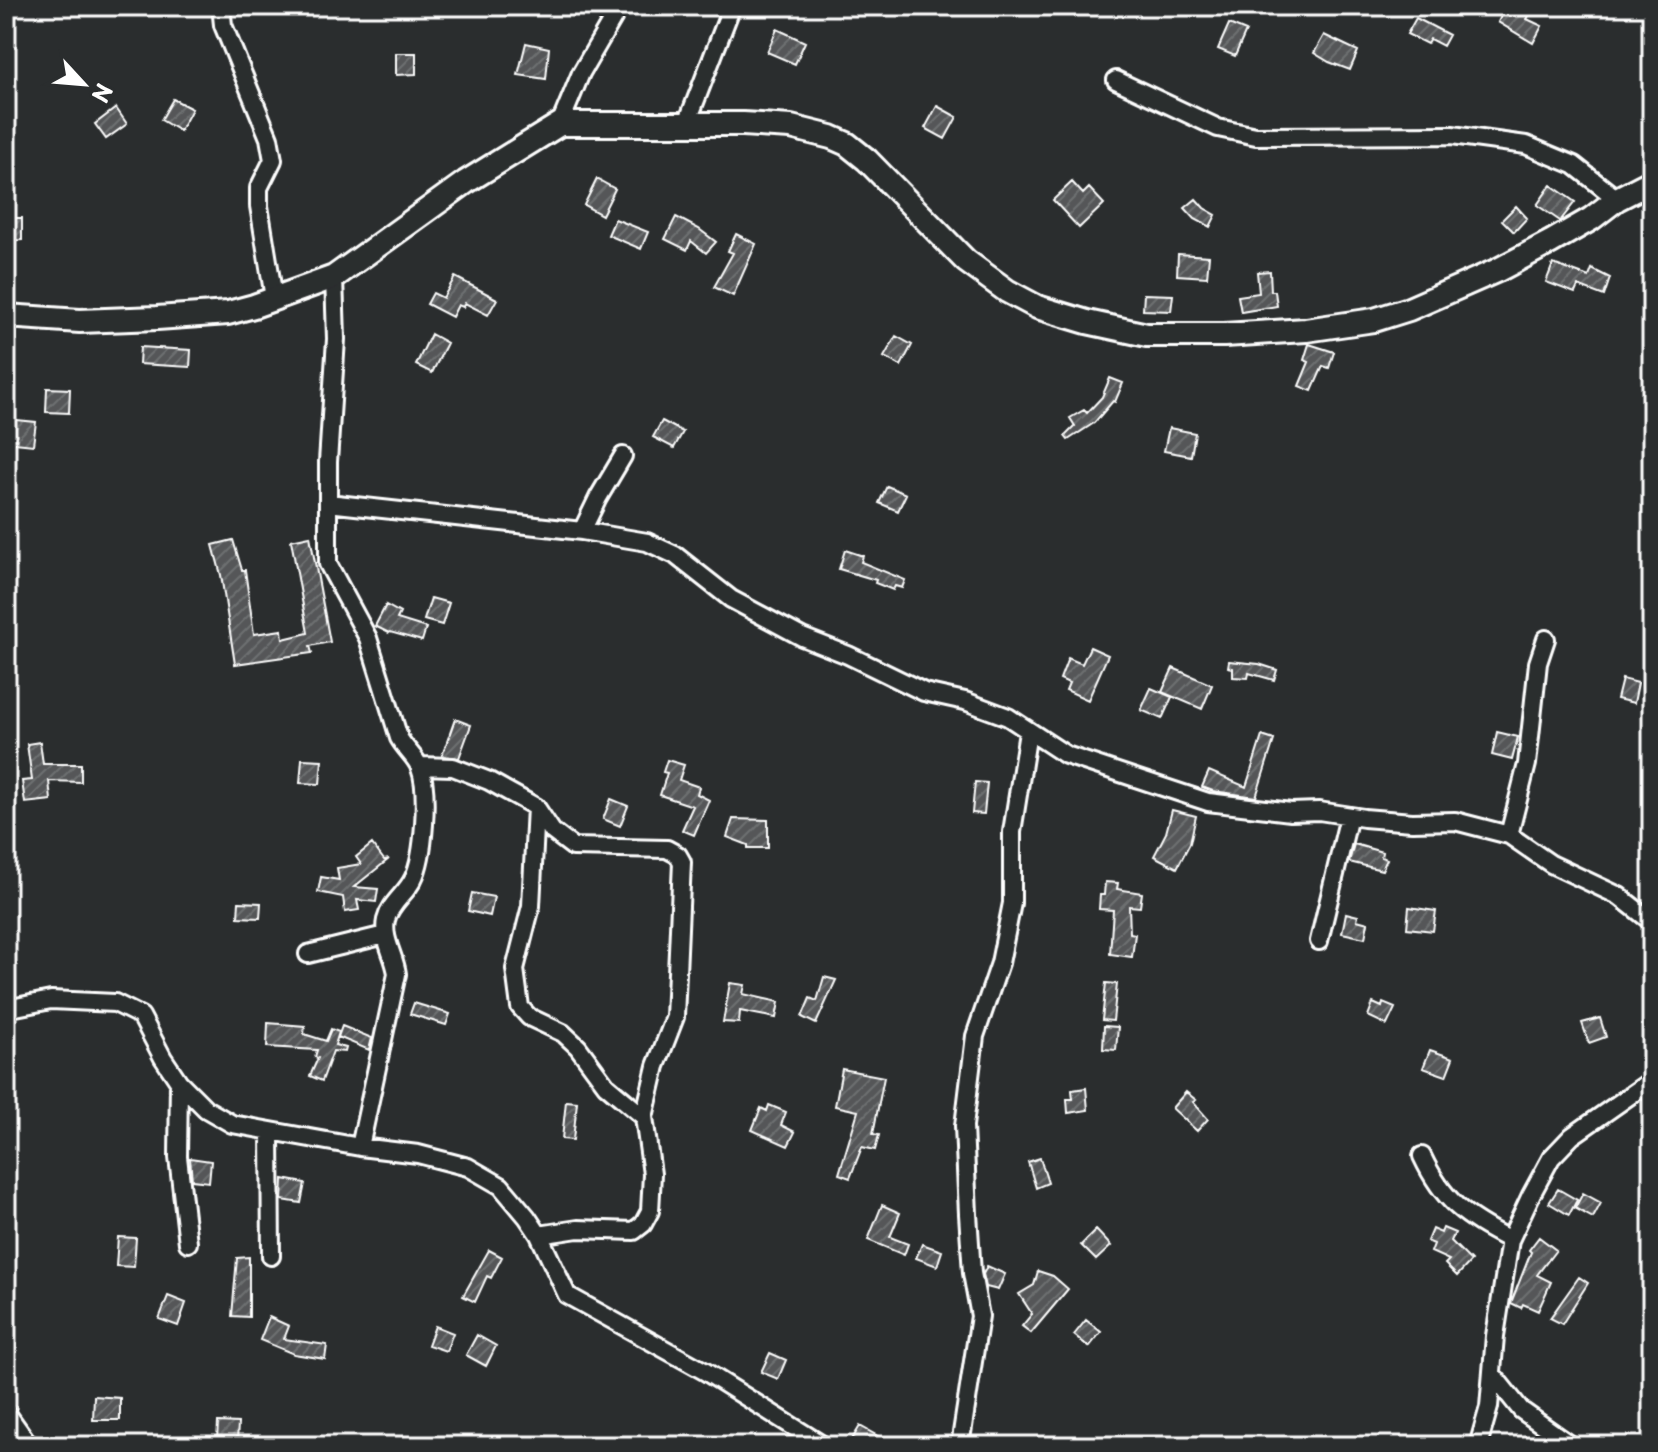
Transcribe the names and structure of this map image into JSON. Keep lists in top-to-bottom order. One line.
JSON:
{"north":"bottom right"}
